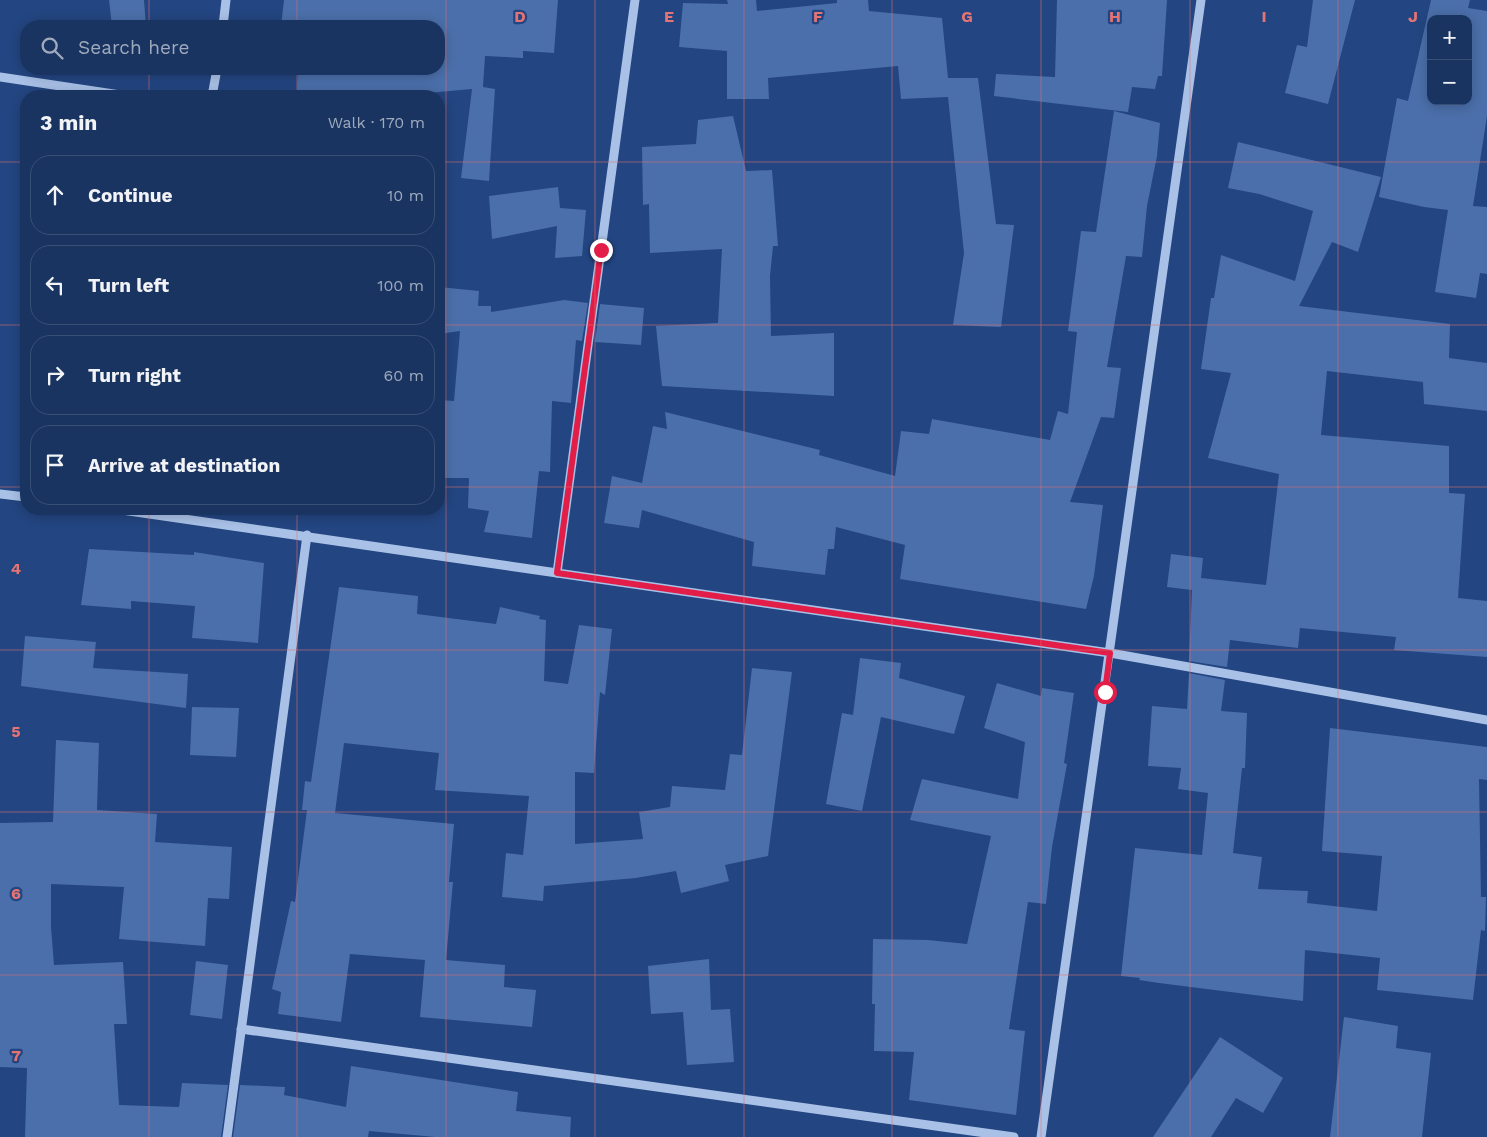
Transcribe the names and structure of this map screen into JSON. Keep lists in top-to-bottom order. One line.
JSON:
{"page":{"map_buttons":["+","−"],"search":"Search here","heading":["3 min","Walk · 170 m"],"list":[["Continue","10 m"],["Turn left","100 m"],["Turn right","60 m"],"Arrive at destination"]},"grid":{"columns":["D","E","F","G","H","I","J"],"rows":["4","5","6","7"]}}
